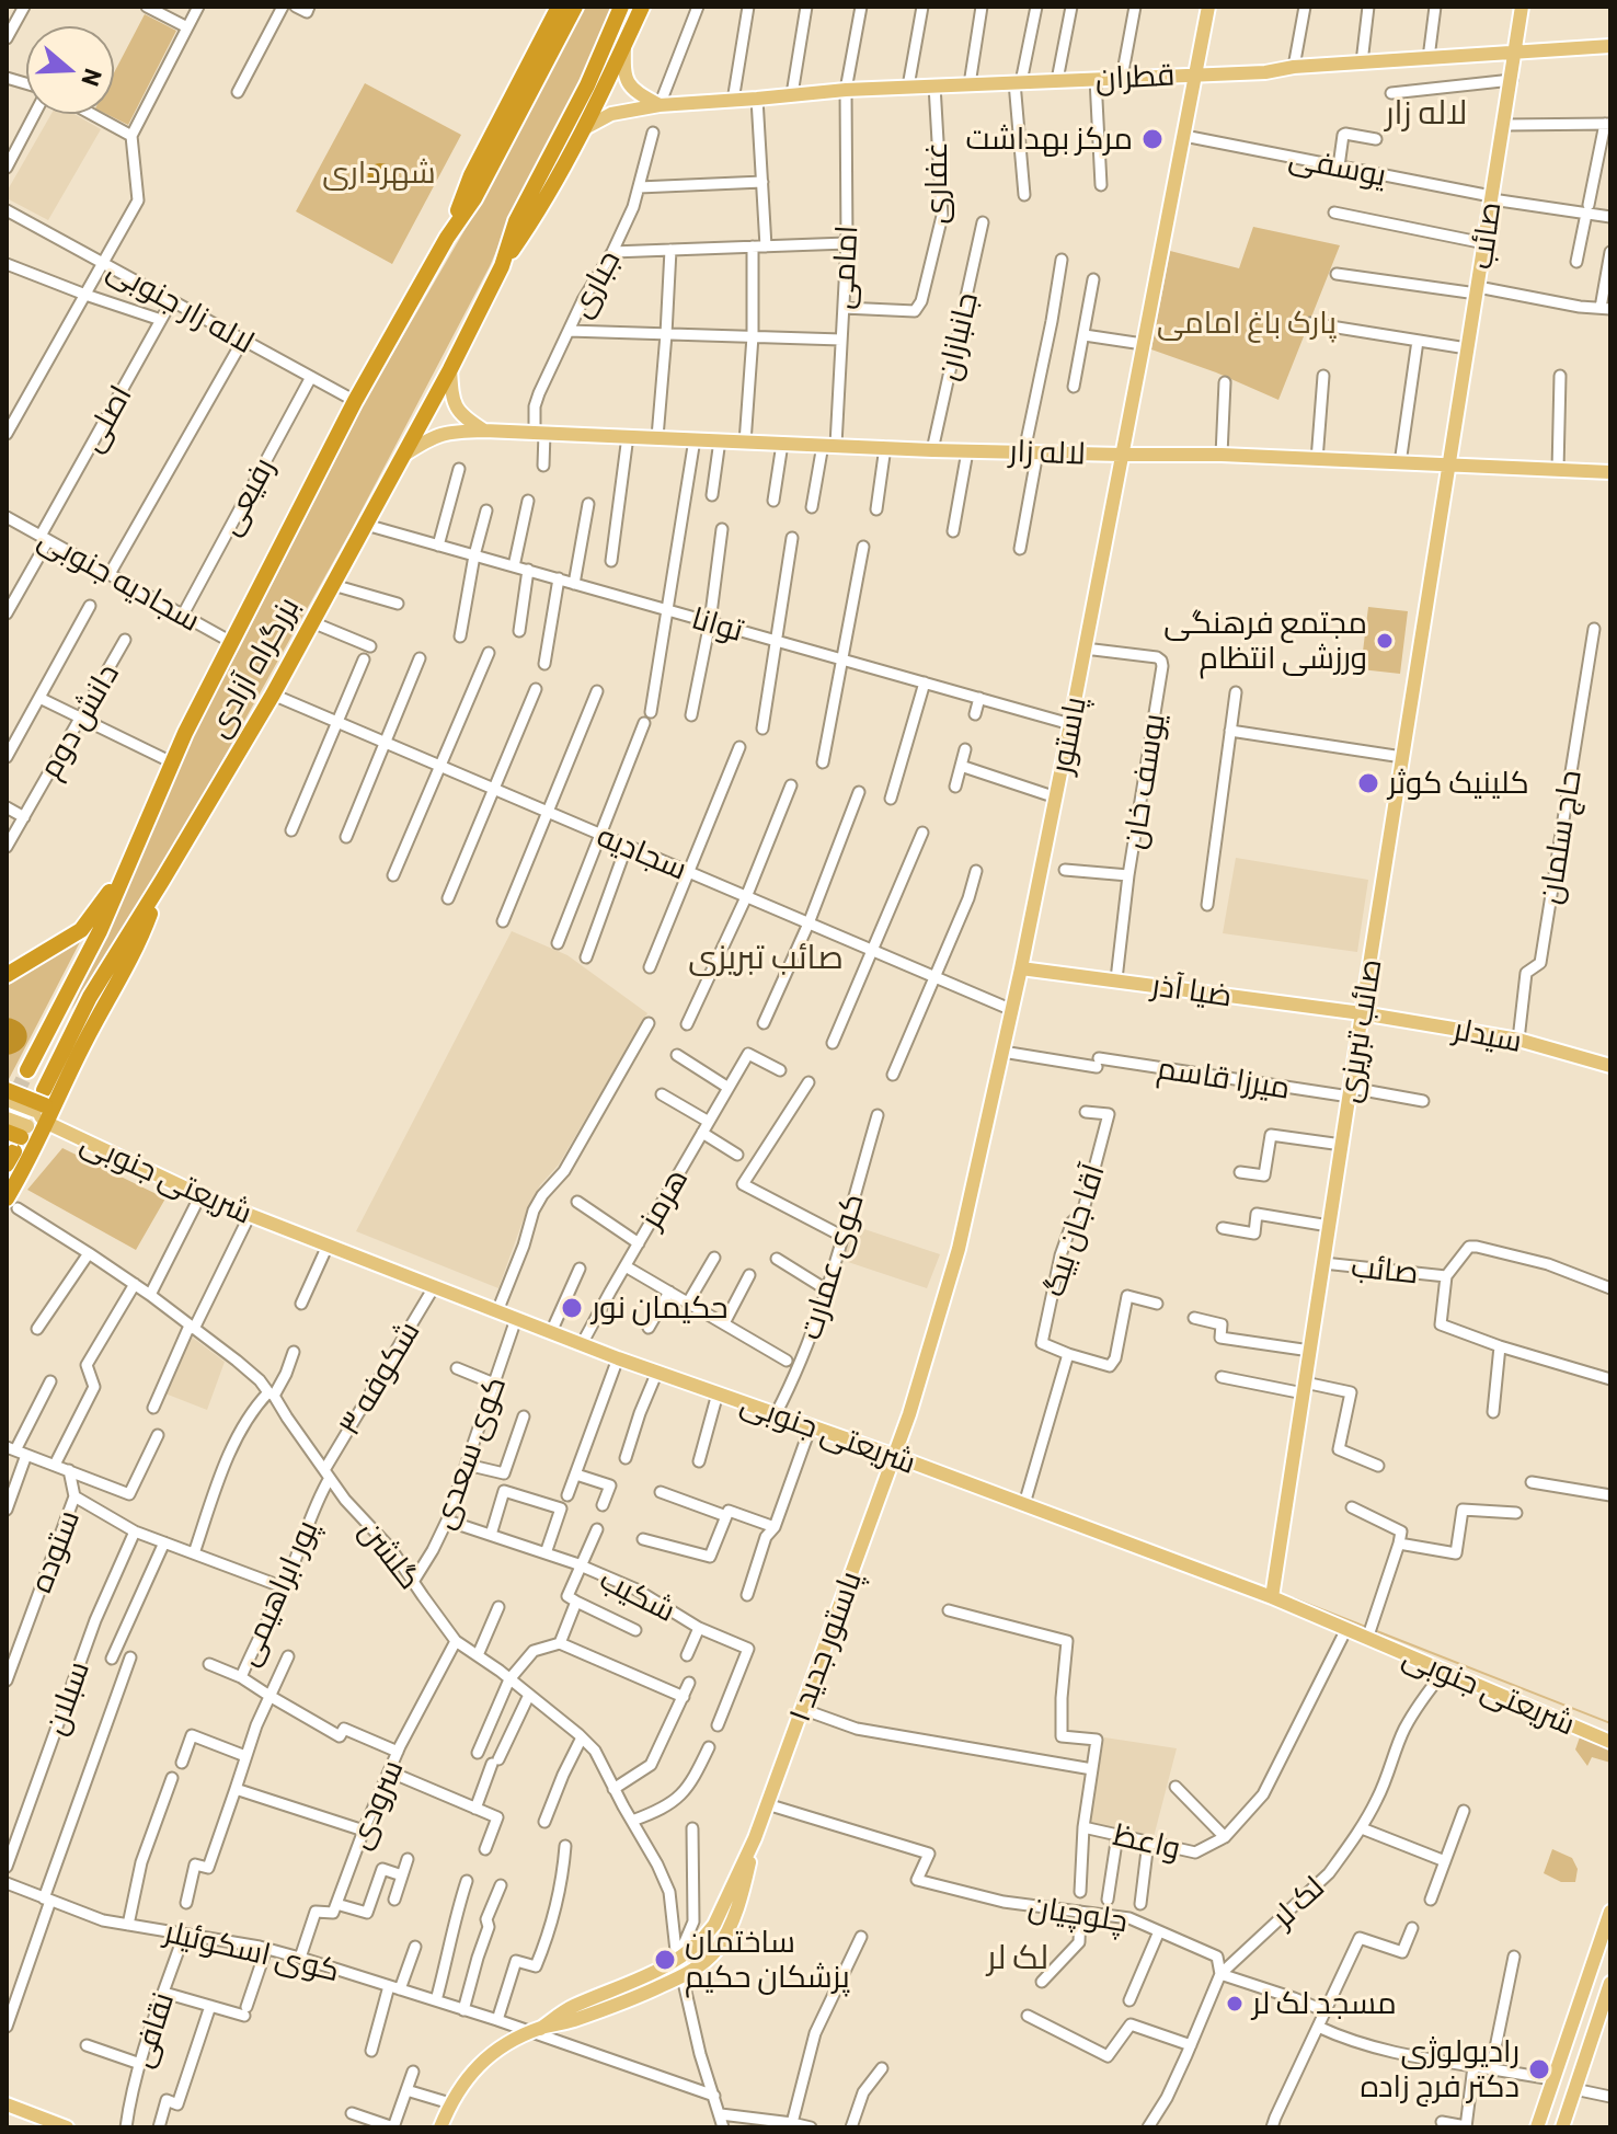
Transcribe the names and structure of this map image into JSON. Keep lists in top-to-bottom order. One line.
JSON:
{"streets":{"highway":["بزرگراه آزادی"],"main road":["قطران","صائب","لاله زار","پاستور","ضیا آذر","صائب تبریزی","سیدلر","شریعتی جنوبی","پاستور جدید ۱"],"street":["یوسفی","غفاری","امامی","جباری","لاله زار جنوبی","جانبازان","اصلی","رفیعی","سجادیه جنوبی","توانا","دانش دوم","یوسف خان","حاج سلمان","سجادیه","میرزا قاسم","هرمز","آقا جان بیگ","کوی عمارت","شکوفه ۳","کوی سعدی","ستوده","گلشن","پور ابراهیمی","شکیب","سبلان","سرودی","واعظ","لک لر","چلوچیان","کوی اسکوئیلر","نقافی"]},"crossings":[["قطران","غفاری"],["قطران","صائب"],["قطران","امامی"],["قطران","بزرگراه آزادی"],["قطران","پاستور"],["یوسفی","صائب"],["یوسفی","پاستور"],["غفاری","امامی"],["صائب","لاله زار"],["صائب","صائب تبریزی"],["امامی","لاله زار"],["جباری","لاله زار"],["لاله زار جنوبی","اصلی"],["لاله زار جنوبی","رفیعی"],["لاله زار جنوبی","بزرگراه آزادی"],["جانبازان","لاله زار"],["اصلی","سجادیه جنوبی"],["لاله زار","بزرگراه آزادی"],["لاله زار","پاستور"],["لاله زار","صائب تبریزی"],["رفیعی","سجادیه جنوبی"],["سجادیه جنوبی","بزرگراه آزادی"],["توانا","بزرگراه آزادی"],["توانا","پاستور"],["بزرگراه آزادی","سجادیه"],["بزرگراه آزادی","شریعتی جنوبی"],["بزرگراه آزادی","گلشن"],["پاستور","یوسف خان"],["پاستور","سجادیه"],["پاستور","ضیا آذر"],["پاستور","میرزا قاسم"],["پاستور","شریعتی جنوبی"],["پاستور","پاستور جدید ۱"],["یوسف خان","ضیا آذر"],["حاج سلمان","سیدلر"],["ضیا آذر","صائب تبریزی"],["ضیا آذر","سیدلر"],["صائب تبریزی","سیدلر"],["صائب تبریزی","میرزا قاسم"],["صائب تبریزی","شریعتی جنوبی"],["شریعتی جنوبی","هرمز"],["شریعتی جنوبی","کوی عمارت"],["شریعتی جنوبی","شکوفه ۳"],["شریعتی جنوبی","کوی سعدی"],["شریعتی جنوبی","پاستور جدید ۱"],["شریعتی جنوبی","واعظ"],["شریعتی جنوبی","لک لر"],["شکوفه ۳","گلشن"],["شکوفه ۳","پور ابراهیمی"],["کوی سعدی","گلشن"],["کوی سعدی","شکیب"],["گلشن","پور ابراهیمی"],["گلشن","پاستور جدید ۱"],["گلشن","سرودی"],["گلشن","کوی اسکوئیلر"],["پاستور جدید ۱","چلوچیان"],["پاستور جدید ۱","کوی اسکوئیلر"],["سرودی","کوی اسکوئیلر"],["لک لر","چلوچیان"],["کوی اسکوئیلر","نقافی"]],"districts":["لاله زار","صائب تبریزی","لک لر"],"parks":["شهرداری","پارک باغ امامی"],"places":["مرکز بهداشت","مجتمع فرهنگی ورزشی انتظام","کلینیک کوثر","حکیمان نور","ساختمان پزشکان حکیم","مسجد لک لر","رادیولوژی دکتر فرج زاده"],"north":"right"}
